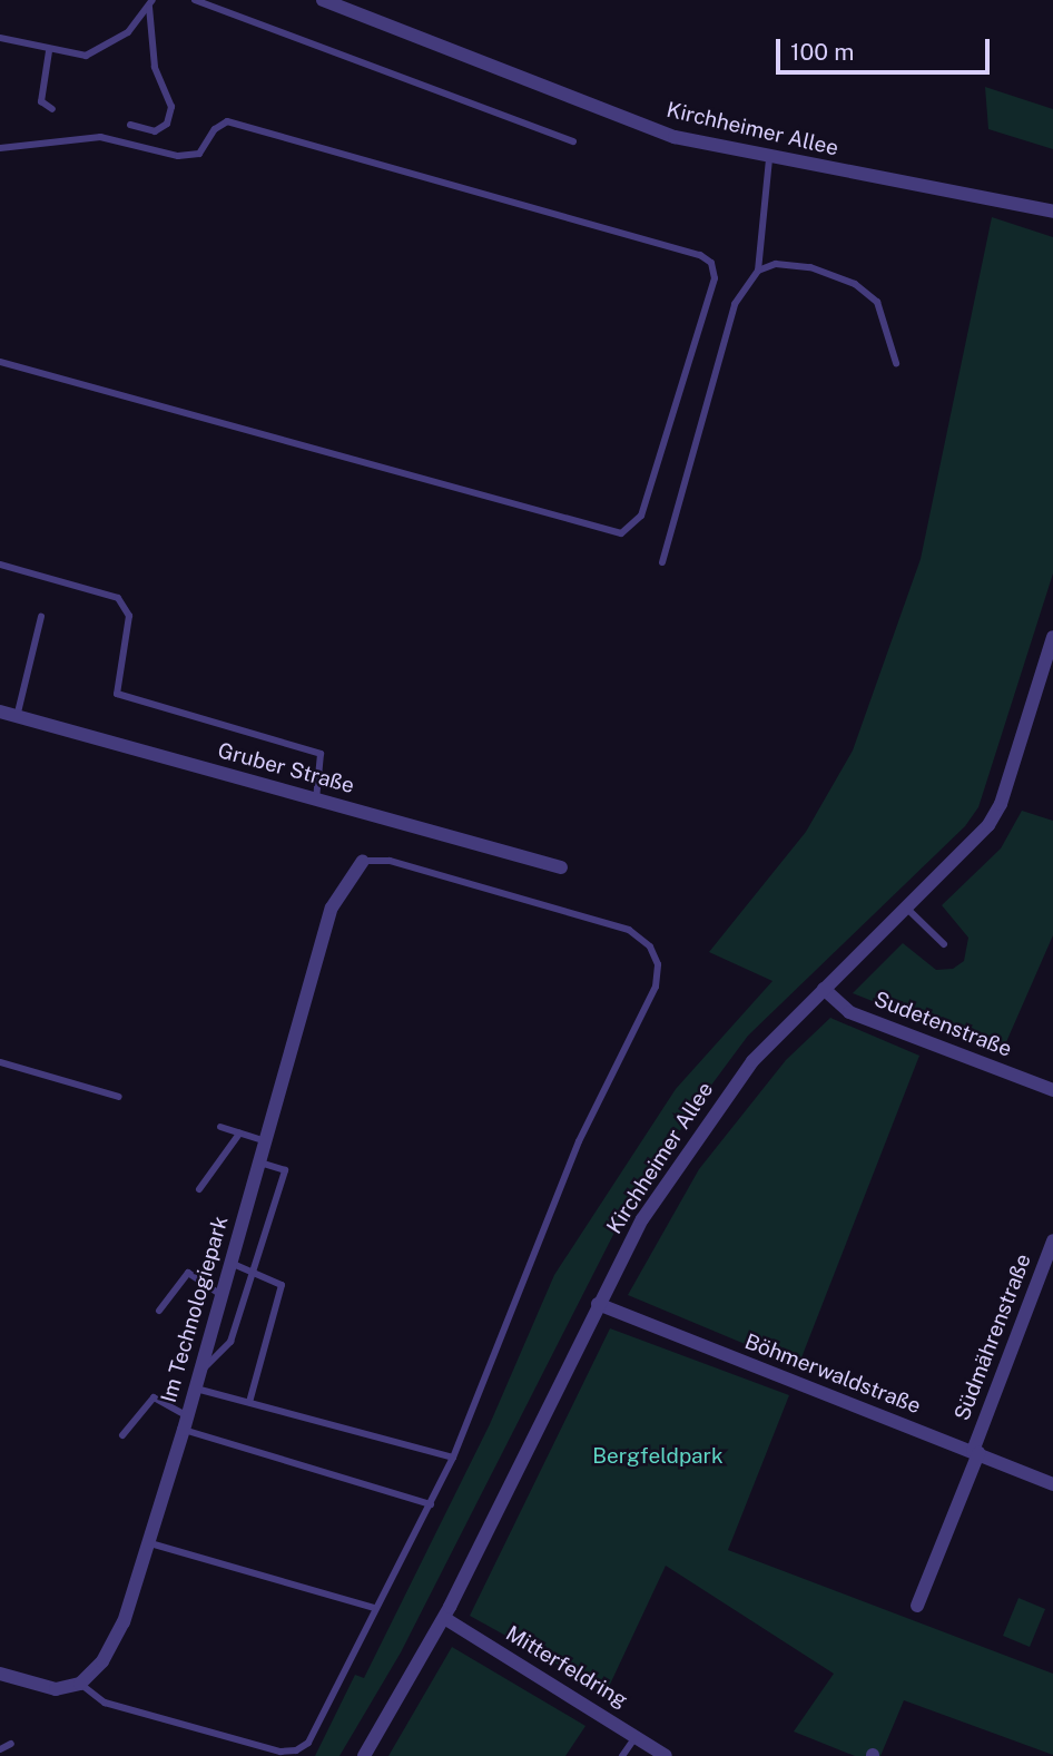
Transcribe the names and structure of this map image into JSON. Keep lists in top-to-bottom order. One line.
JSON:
{"streets":{"street":["Kirchheimer Allee","Gruber Straße","Sudetenstraße","Im Technologiepark","Südmährenstraße","Böhmerwaldstraße","Mitterfeldring"]},"crossings":[["Kirchheimer Allee","Sudetenstraße"],["Kirchheimer Allee","Böhmerwaldstraße"],["Kirchheimer Allee","Mitterfeldring"],["Südmährenstraße","Böhmerwaldstraße"]],"parks":["Bergfeldpark"],"scale_bar":"100 m"}
